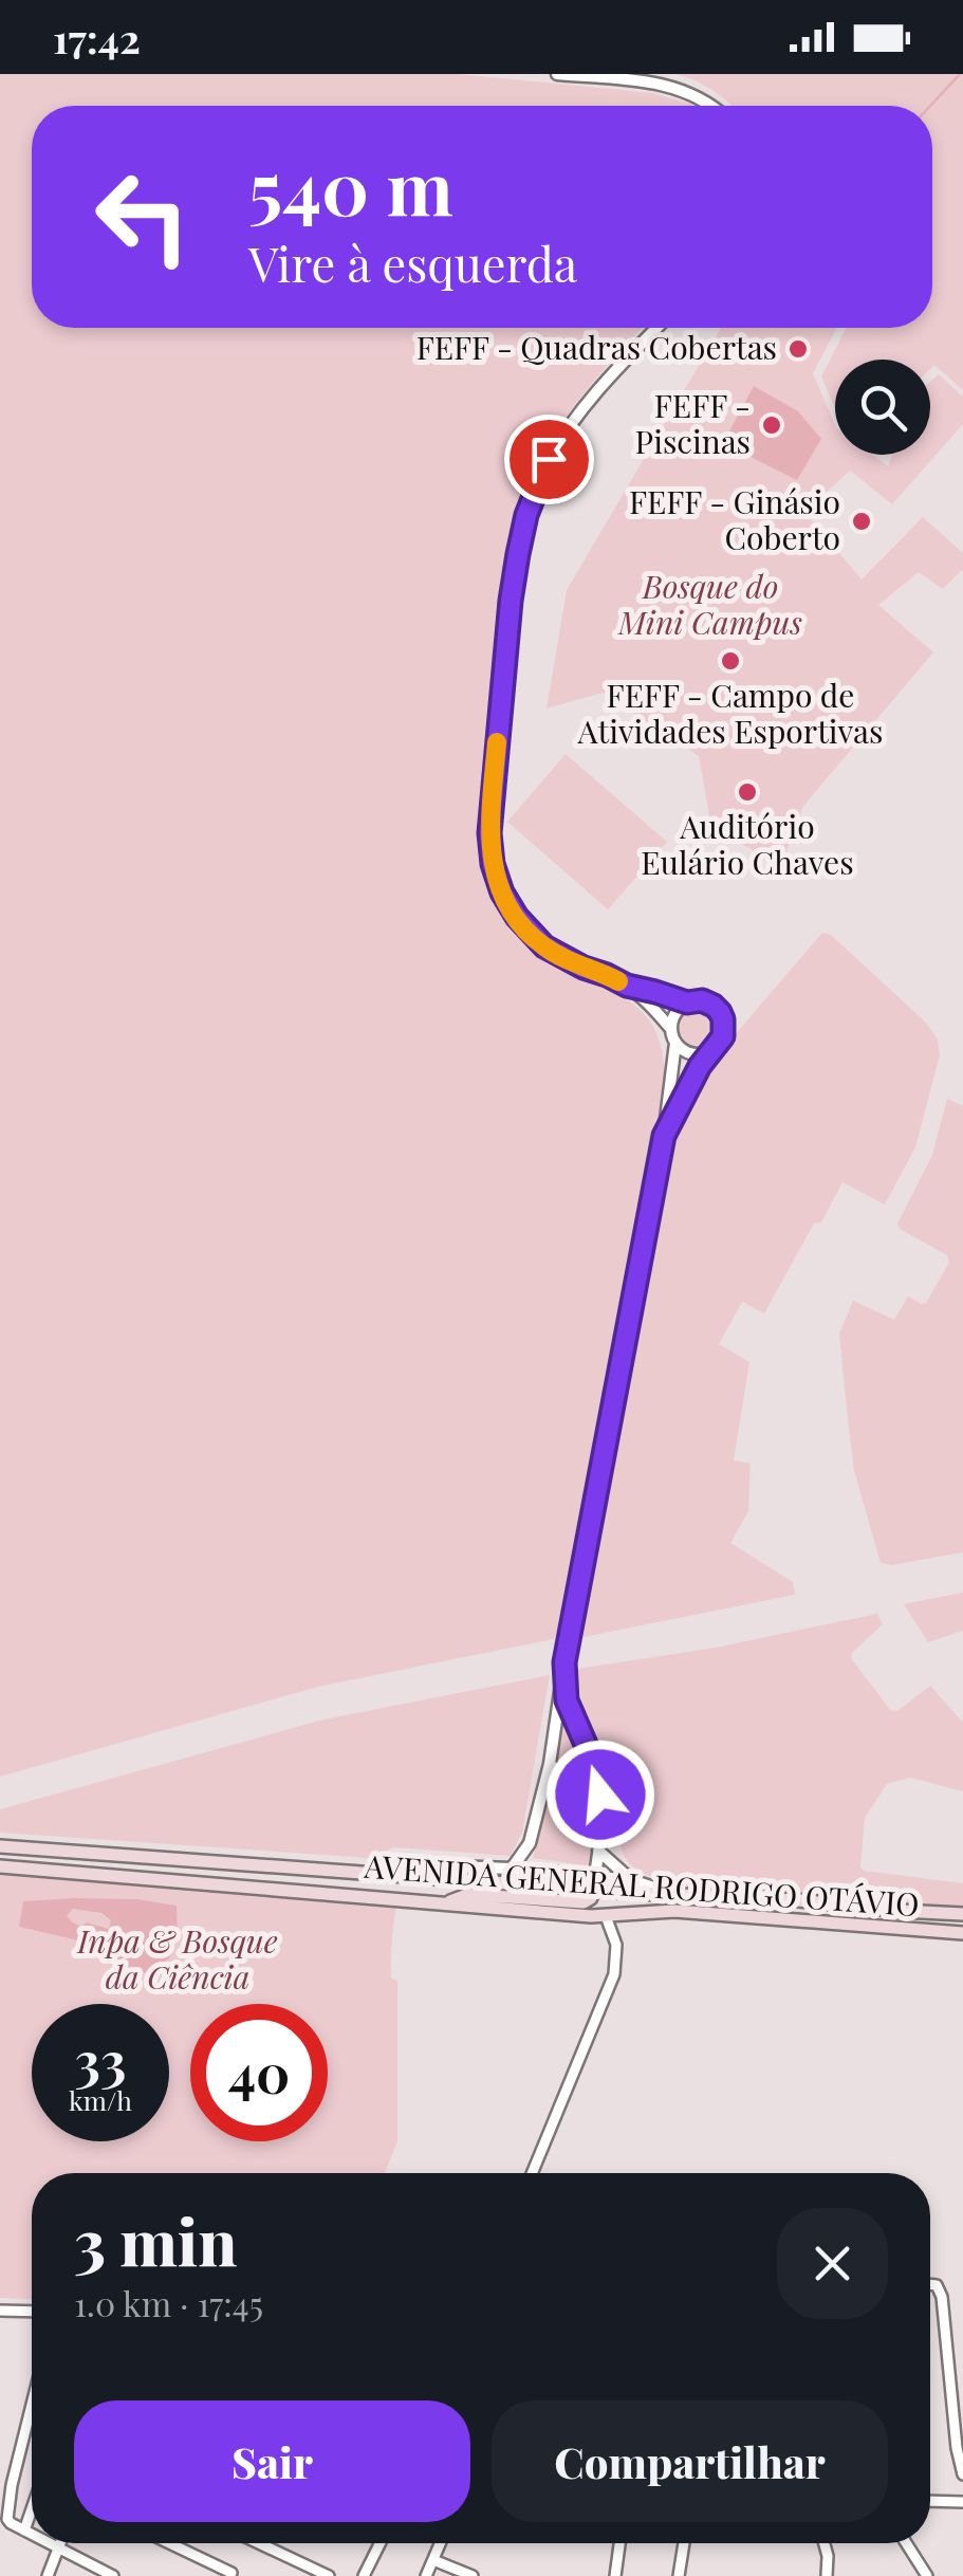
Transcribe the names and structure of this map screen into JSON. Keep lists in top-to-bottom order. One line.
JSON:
{"streets":{"main road":["AVENIDA GENERAL RODRIGO OTÁVIO"]},"parks":["Bosque do Mini Campus","Inpa & Bosque da Ciência"],"places":["FEFF - Quadras Cobertas","FEFF - Piscinas","FEFF - Ginásio Coberto","FEFF - Campo de Atividades Esportivas","Auditório Eulário Chaves"],"page":{"status":"17:42","turn":["540 m","Vire à esquerda"],"speed":"33 km/h","limit":"40","heading":["3 min","1.0 km · 17:45"],"buttons":["Sair","Compartilhar"]}}
